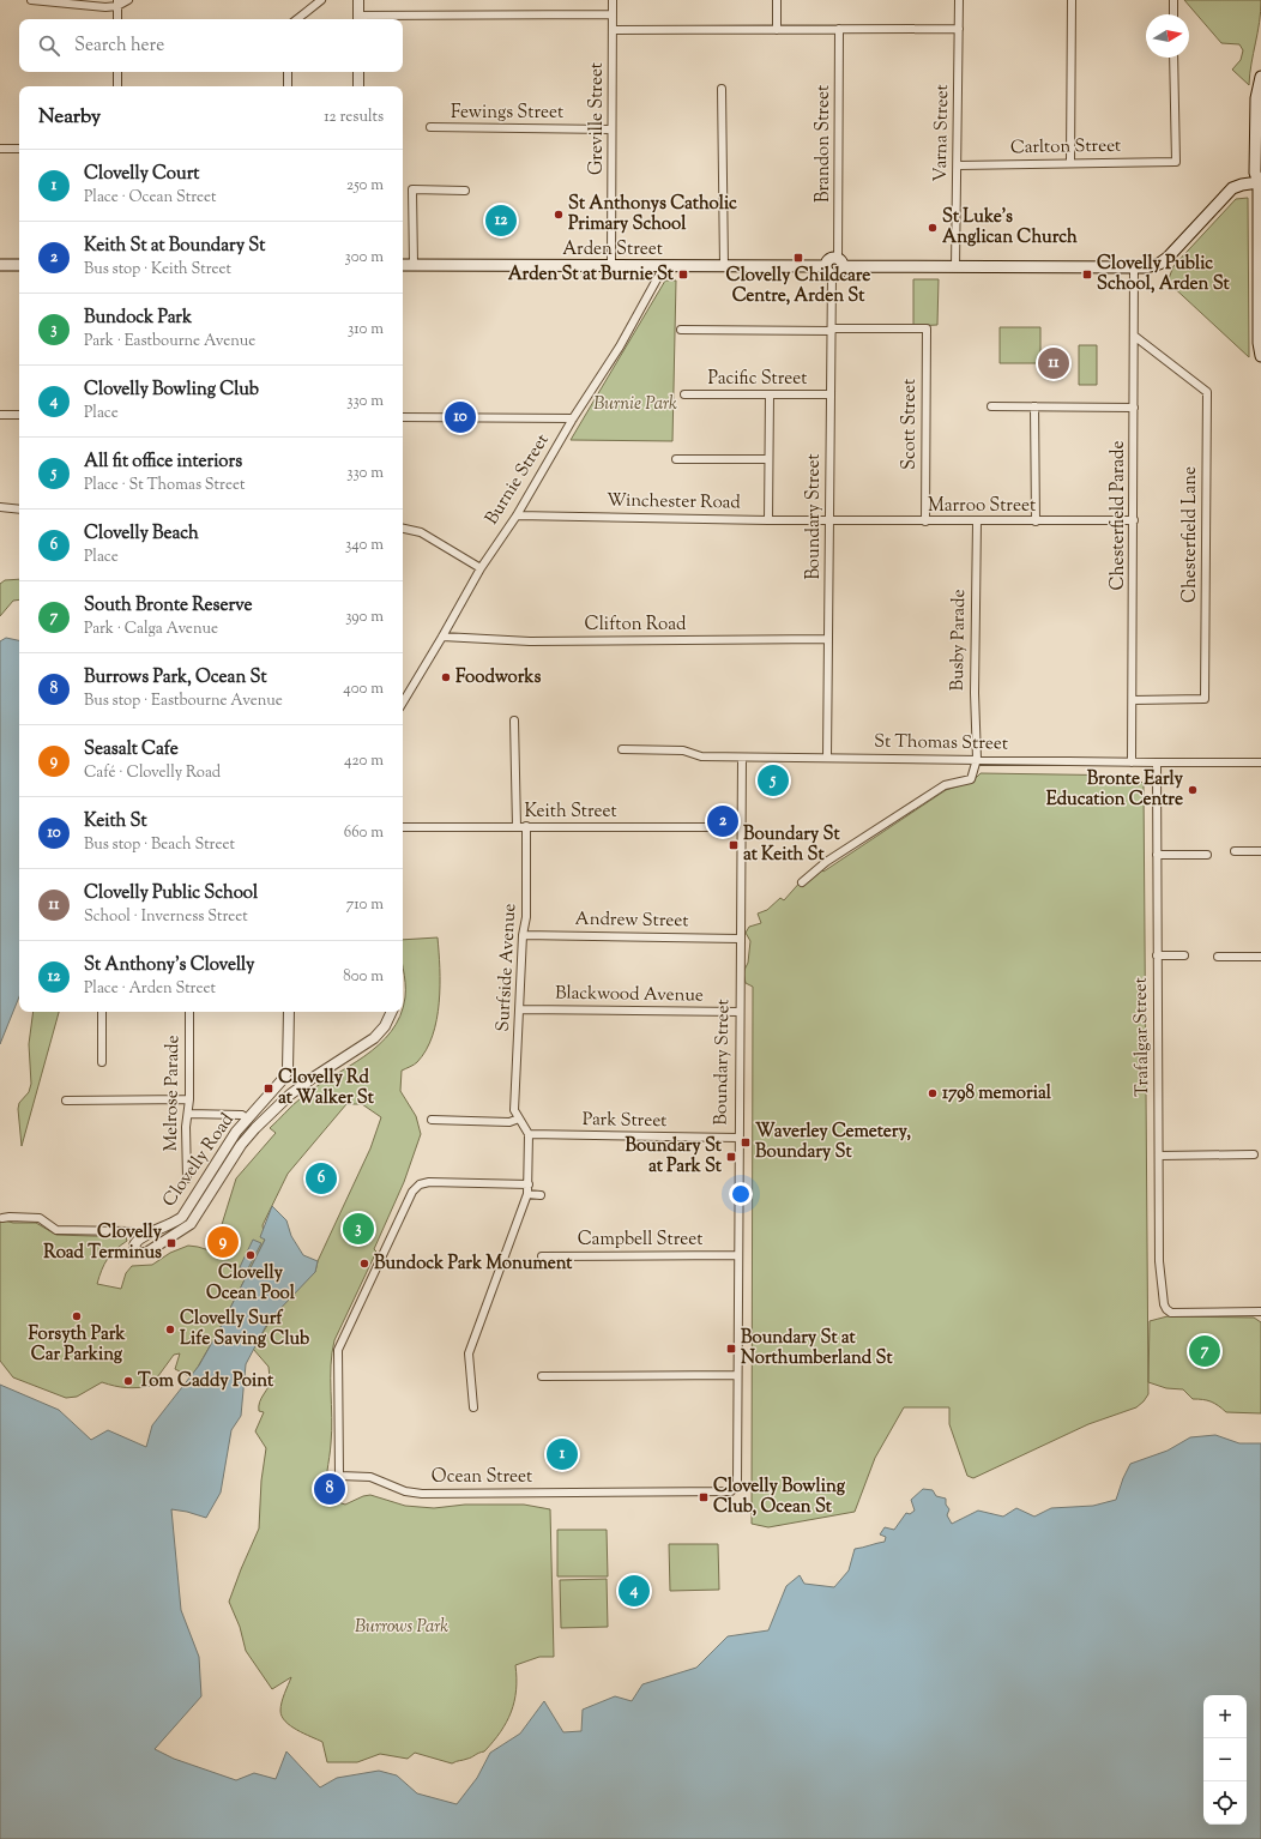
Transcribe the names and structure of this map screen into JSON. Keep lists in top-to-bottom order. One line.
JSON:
{"streets":{"main road":["Arden Street"],"street":["Fewings Street","Greville Street","Varna Street","Brandon Street","Carlton Street","Pacific Street","Scott Street","Burnie Street","Winchester Road","Marroo Street","Chesterfield Parade","Boundary Street","Chesterfield Lane","Clifton Road","Busby Parade","St Thomas Street","Keith Street","Andrew Street","Surfside Avenue","Blackwood Avenue","Trafalgar Street","Melrose Parade","Park Street","Clovelly Road","Campbell Street","Ocean Street"]},"crossings":[["Fewings Street","Greville Street"],["Greville Street","Arden Street"],["Varna Street","Carlton Street"],["Arden Street","Burnie Street"],["Arden Street","Boundary Street"],["Pacific Street","Boundary Street"],["Scott Street","Marroo Street"],["Scott Street","Boundary Street"],["Burnie Street","Winchester Road"],["Burnie Street","Clifton Road"],["Winchester Road","Marroo Street"],["Winchester Road","Boundary Street"],["Marroo Street","Chesterfield Parade"],["Marroo Street","Boundary Street"],["Marroo Street","Busby Parade"],["Chesterfield Parade","Chesterfield Lane"],["Chesterfield Parade","St Thomas Street"],["Boundary Street","Clifton Road"],["Boundary Street","St Thomas Street"],["Boundary Street","Keith Street"],["Boundary Street","Andrew Street"],["Boundary Street","Blackwood Avenue"],["Boundary Street","Park Street"],["Boundary Street","Campbell Street"],["Boundary Street","Ocean Street"],["Busby Parade","St Thomas Street"],["St Thomas Street","Trafalgar Street"],["Keith Street","Surfside Avenue"],["Andrew Street","Surfside Avenue"],["Surfside Avenue","Blackwood Avenue"]],"parks":["Burnie Park","Burrows Park"],"places":{"other":["St Anthonys Catholic Primary School","St Luke's Anglican Church","Foodworks","Bronte Early Education Centre","1798 memorial","Clovelly Ocean Pool","Bundock Park Monument","Forsyth Park Car Parking","Clovelly Surf Life Saving Club","Tom Caddy Point"],"transit":["Clovelly Childcare Centre, Arden St","Arden St at Burnie St","Clovelly Public School, Arden St","Boundary St at Keith St","Clovelly Rd at Walker St","Waverley Cemetery, Boundary St","Boundary St at Park St","Clovelly Road Terminus","Boundary St at Northumberland St","Clovelly Bowling Club, Ocean St"]},"north":"right","page":{"search":"Search here","heading":["Nearby","12 results"],"list":[{"mark":"1","name":"Clovelly Court","note":"Place · Ocean Street","value":"250 m"},{"mark":"2","name":"Keith St at Boundary St","note":"Bus stop · Keith Street","value":"300 m"},{"mark":"3","name":"Bundock Park","note":"Park · Eastbourne Avenue","value":"310 m"},{"mark":"4","name":"Clovelly Bowling Club","note":"Place","value":"330 m"},{"mark":"5","name":"All fit office interiors","note":"Place · St Thomas Street","value":"330 m"},{"mark":"6","name":"Clovelly Beach","note":"Place","value":"340 m"},{"mark":"7","name":"South Bronte Reserve","note":"Park · Calga Avenue","value":"390 m"},{"mark":"8","name":"Burrows Park, Ocean St","note":"Bus stop · Eastbourne Avenue","value":"400 m"},{"mark":"9","name":"Seasalt Cafe","note":"Café · Clovelly Road","value":"420 m"},{"mark":"10","name":"Keith St","note":"Bus stop · Beach Street","value":"660 m"},{"mark":"11","name":"Clovelly Public School","note":"School · Inverness Street","value":"710 m"},{"mark":"12","name":"St Anthony's Clovelly","note":"Place · Arden Street","value":"800 m"}],"pins":["12","11","10","5","2","6","3","9","7","1","8","4"],"map_buttons":["+","−"]}}
